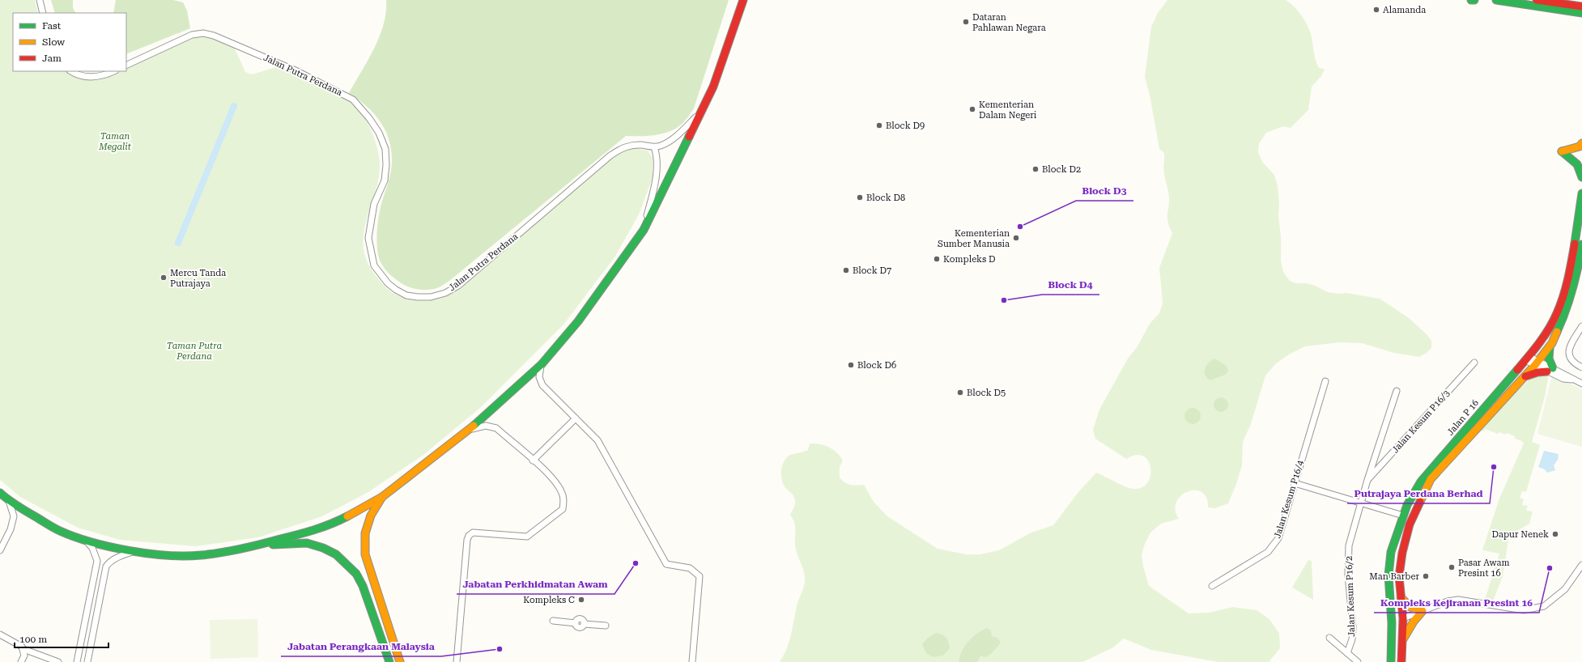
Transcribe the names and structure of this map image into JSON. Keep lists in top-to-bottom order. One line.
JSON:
{"streets":{"main road":["Jalan P 16"],"street":["Jalan Putra Perdana","Jalan Kesum P16/3","Jalan Kesum P16/4","Jalan Kesum P16/2"]},"crossings":[["Jalan Kesum P16/3","Jalan Kesum P16/2"]],"parks":["Taman Megalit","Taman Putra Perdana"],"places":["Alamanda","Dataran Pahlawan Negara","Kementerian Dalam Negeri","Block D9","Block D2","Block D8","Block D3","Kementerian Sumber Manusia","Kompleks D","Block D7","Mercu Tanda Putrajaya","Block D4","Block D6","Block D5","Putrajaya Perdana Berhad","Dapur Nenek","Jabatan Perkhidmatan Awam","Pasar Awam Presint 16","Kompleks Kejiranan Presint 16","Man Barber","Kompleks C","Jabatan Perangkaan Malaysia"],"legend":["Fast","Slow","Jam"],"scale_bar":"100 m"}
